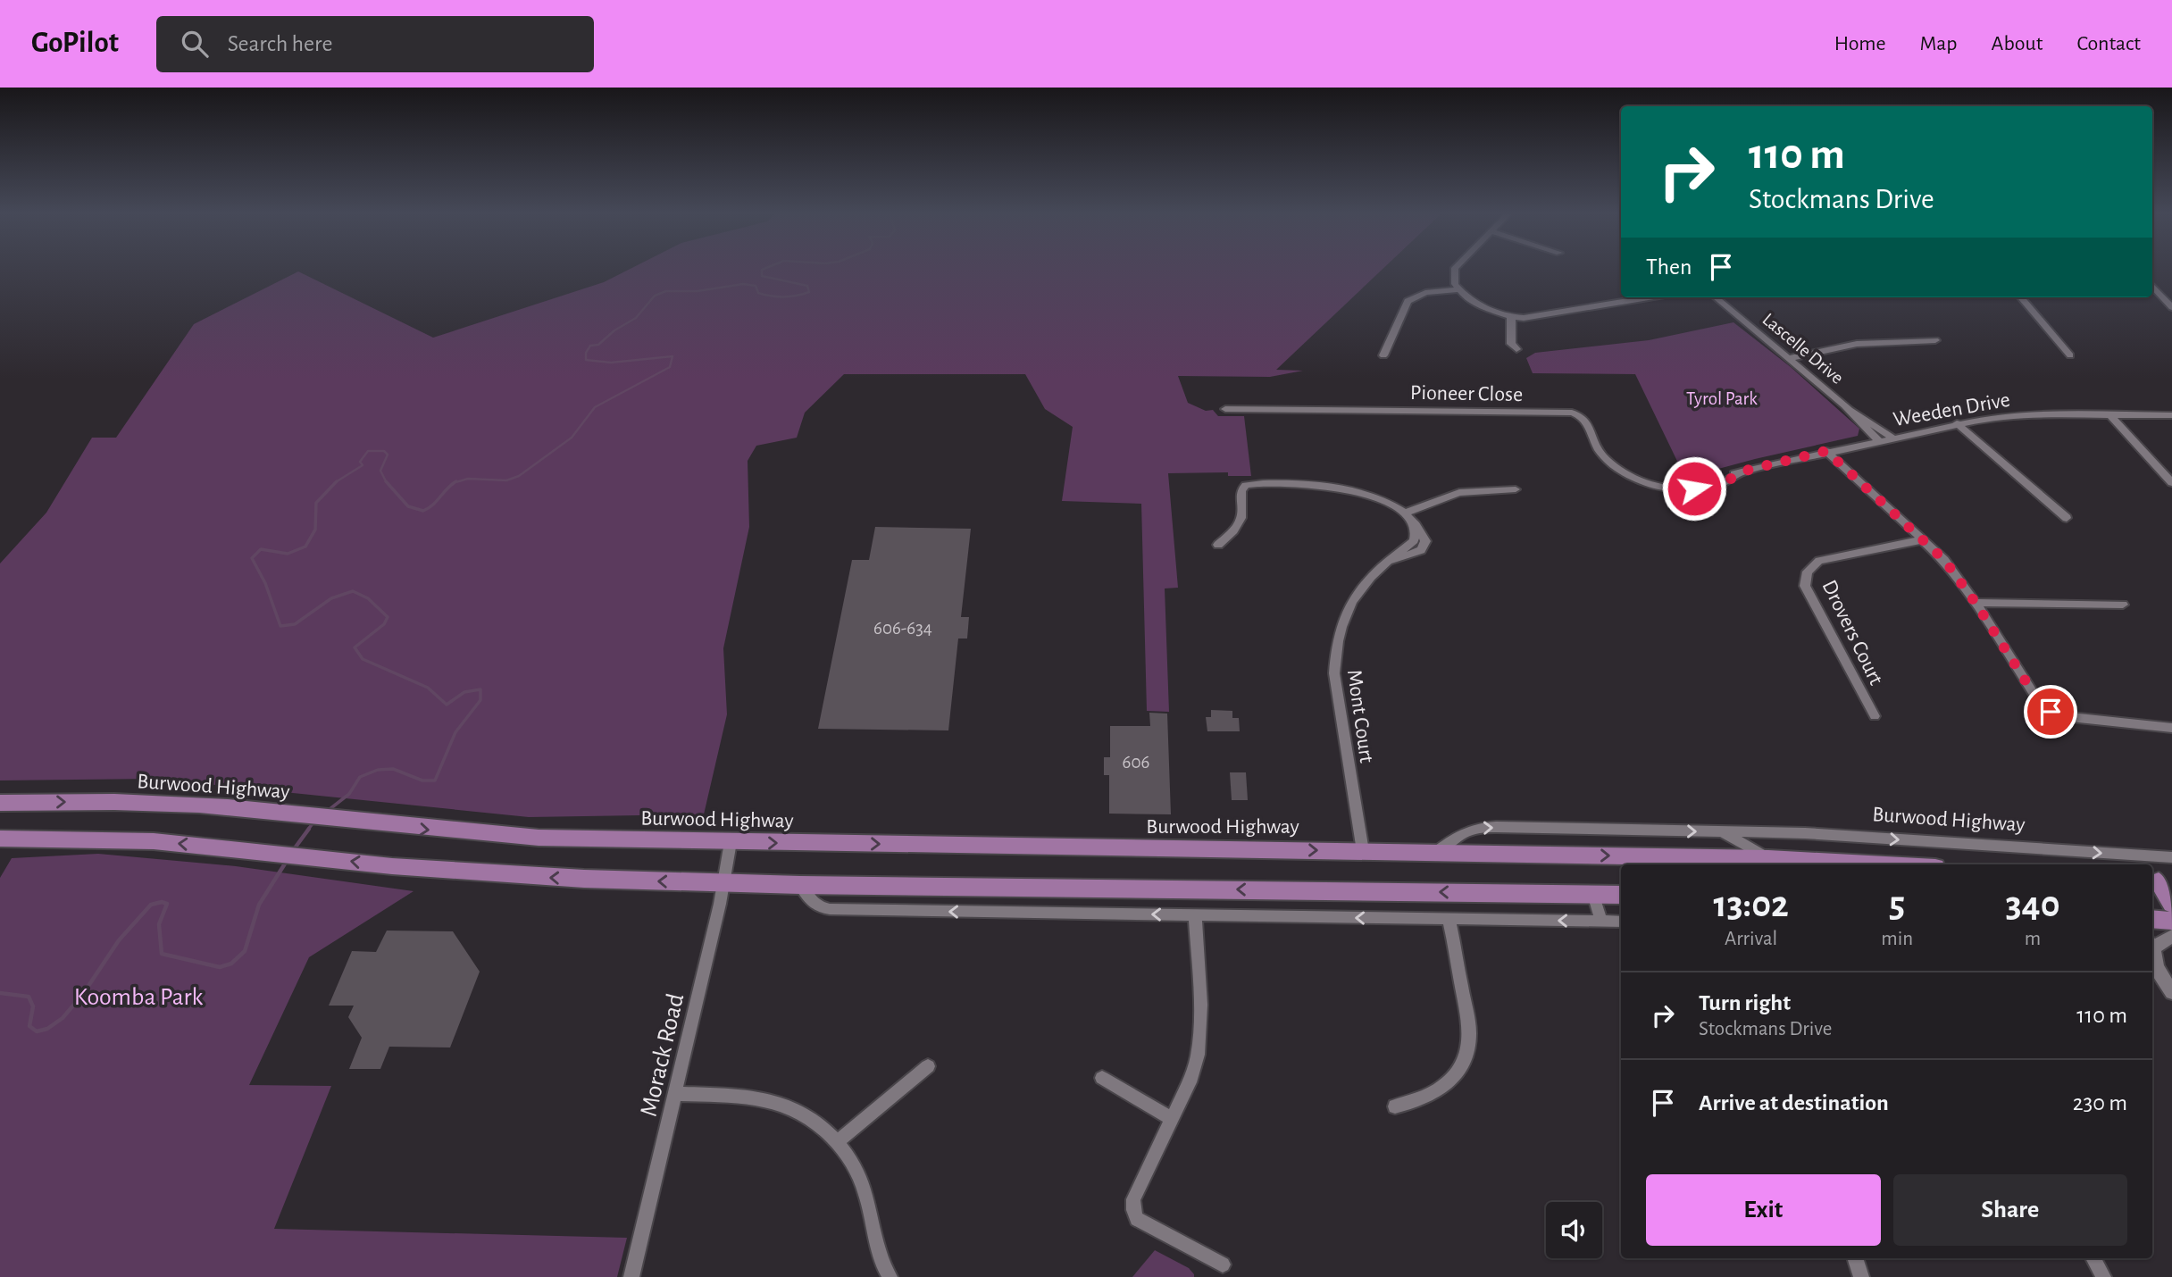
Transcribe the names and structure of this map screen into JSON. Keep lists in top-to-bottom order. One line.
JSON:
{"streets":{"highway":["Burwood Highway"],"street":["Lascelle Drive","Pioneer Close","Weeden Drive","Drovers Court","Mont Court","Morack Road"]},"crossings":[["Lascelle Drive","Weeden Drive"],["Pioneer Close","Weeden Drive"],["Mont Court","Burwood Highway"],["Burwood Highway","Morack Road"]],"parks":["Tyrol Park","Koomba Park"],"house_numbers":["606-634","606"],"page":{"header":"GoPilot","search":"Search here","nav":["Home","Map","About","Contact"],"turn":["110 m","Stockmans Drive"],"then":"Then","eta":["13:02","Arrival","5","min","340","m"],"list":[{"name":"Turn right","note":"Stockmans Drive","value":"110 m"},{"name":"Arrive at destination","value":"230 m"}],"buttons":["Exit","Share"]}}
